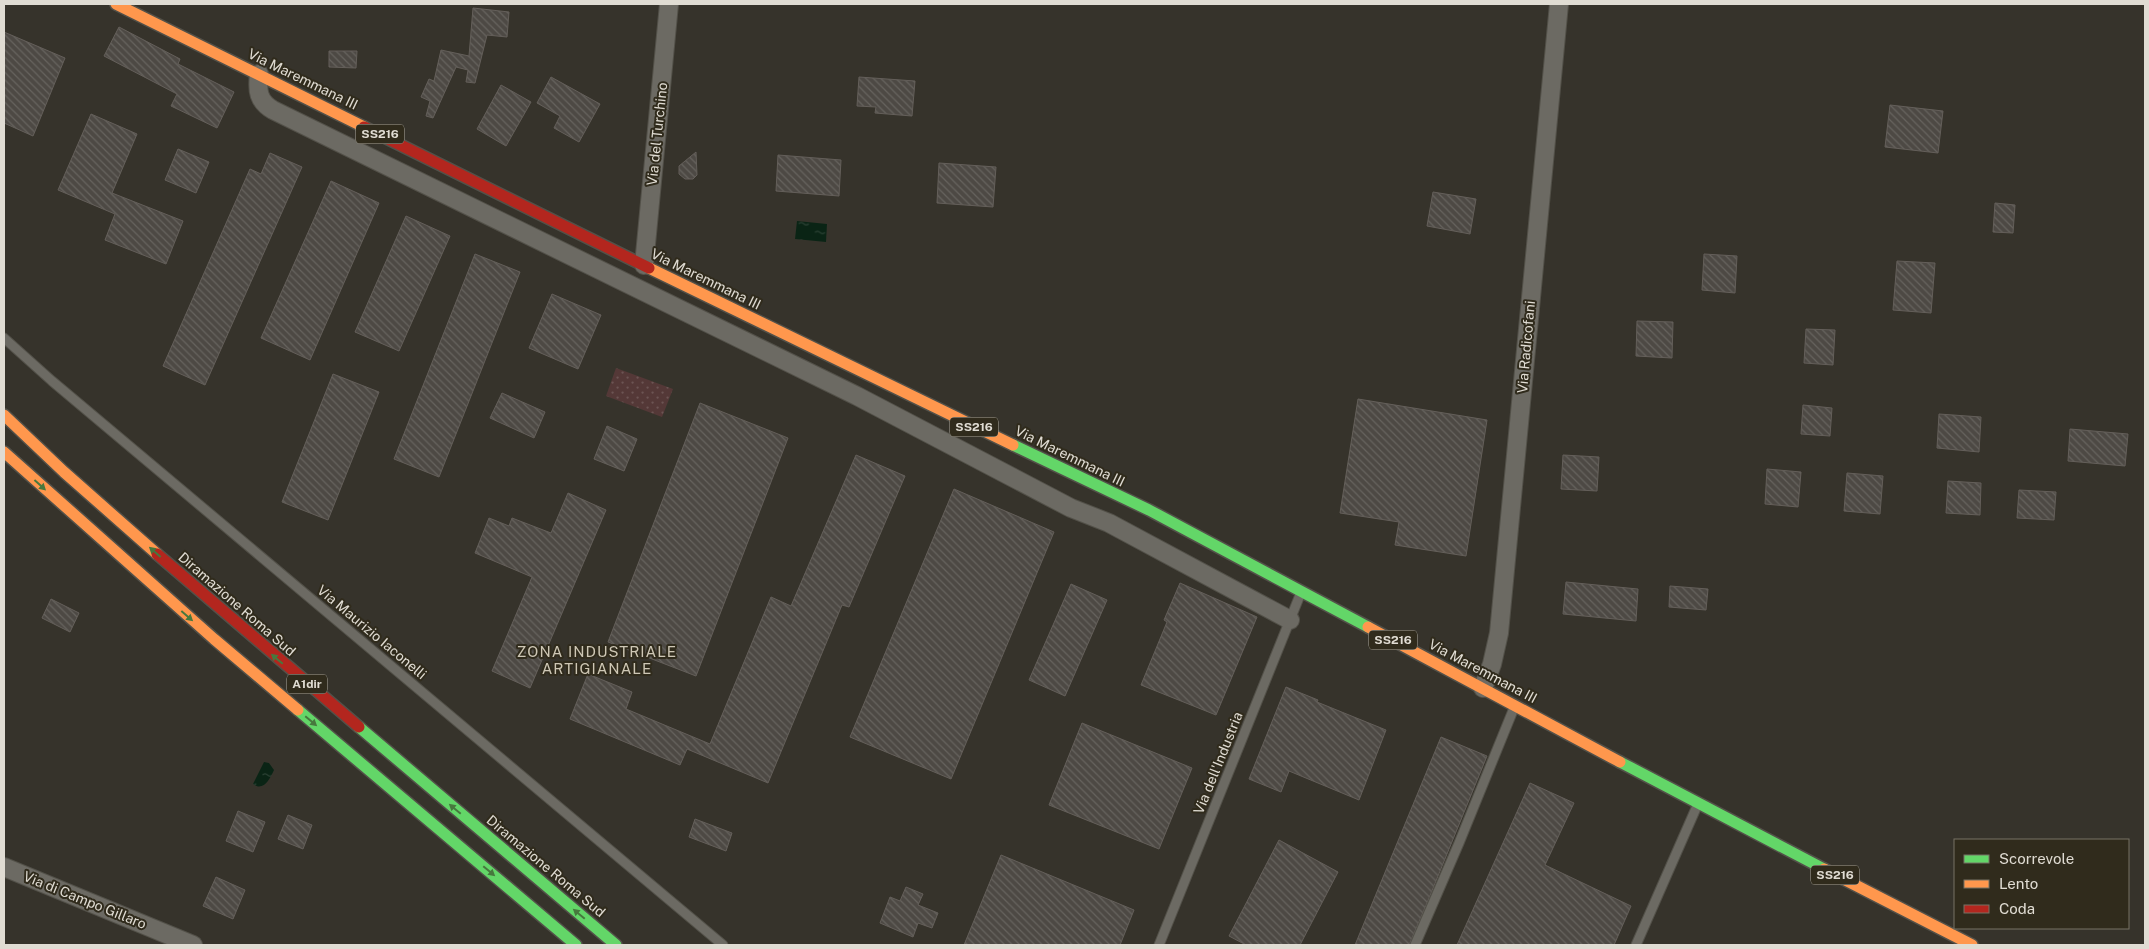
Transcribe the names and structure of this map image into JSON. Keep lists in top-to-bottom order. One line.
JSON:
{"streets":{"main road":["Via Maremmana III","SS216","Diramazione Roma Sud","A1dir"],"street":["Via del Turchino","Via Radicofani","Via di Campo Gillaro"],"lane":["Via Maurizio Iaconelli","Via dell'Industria"]},"crossings":[["Via Maremmana III","Via del Turchino"],["Via Maremmana III","Via Radicofani"],["Via Maremmana III","Via dell'Industria"]],"districts":["ZONA INDUSTRIALE ARTIGIANALE"],"legend":["Scorrevole","Lento","Coda"]}
